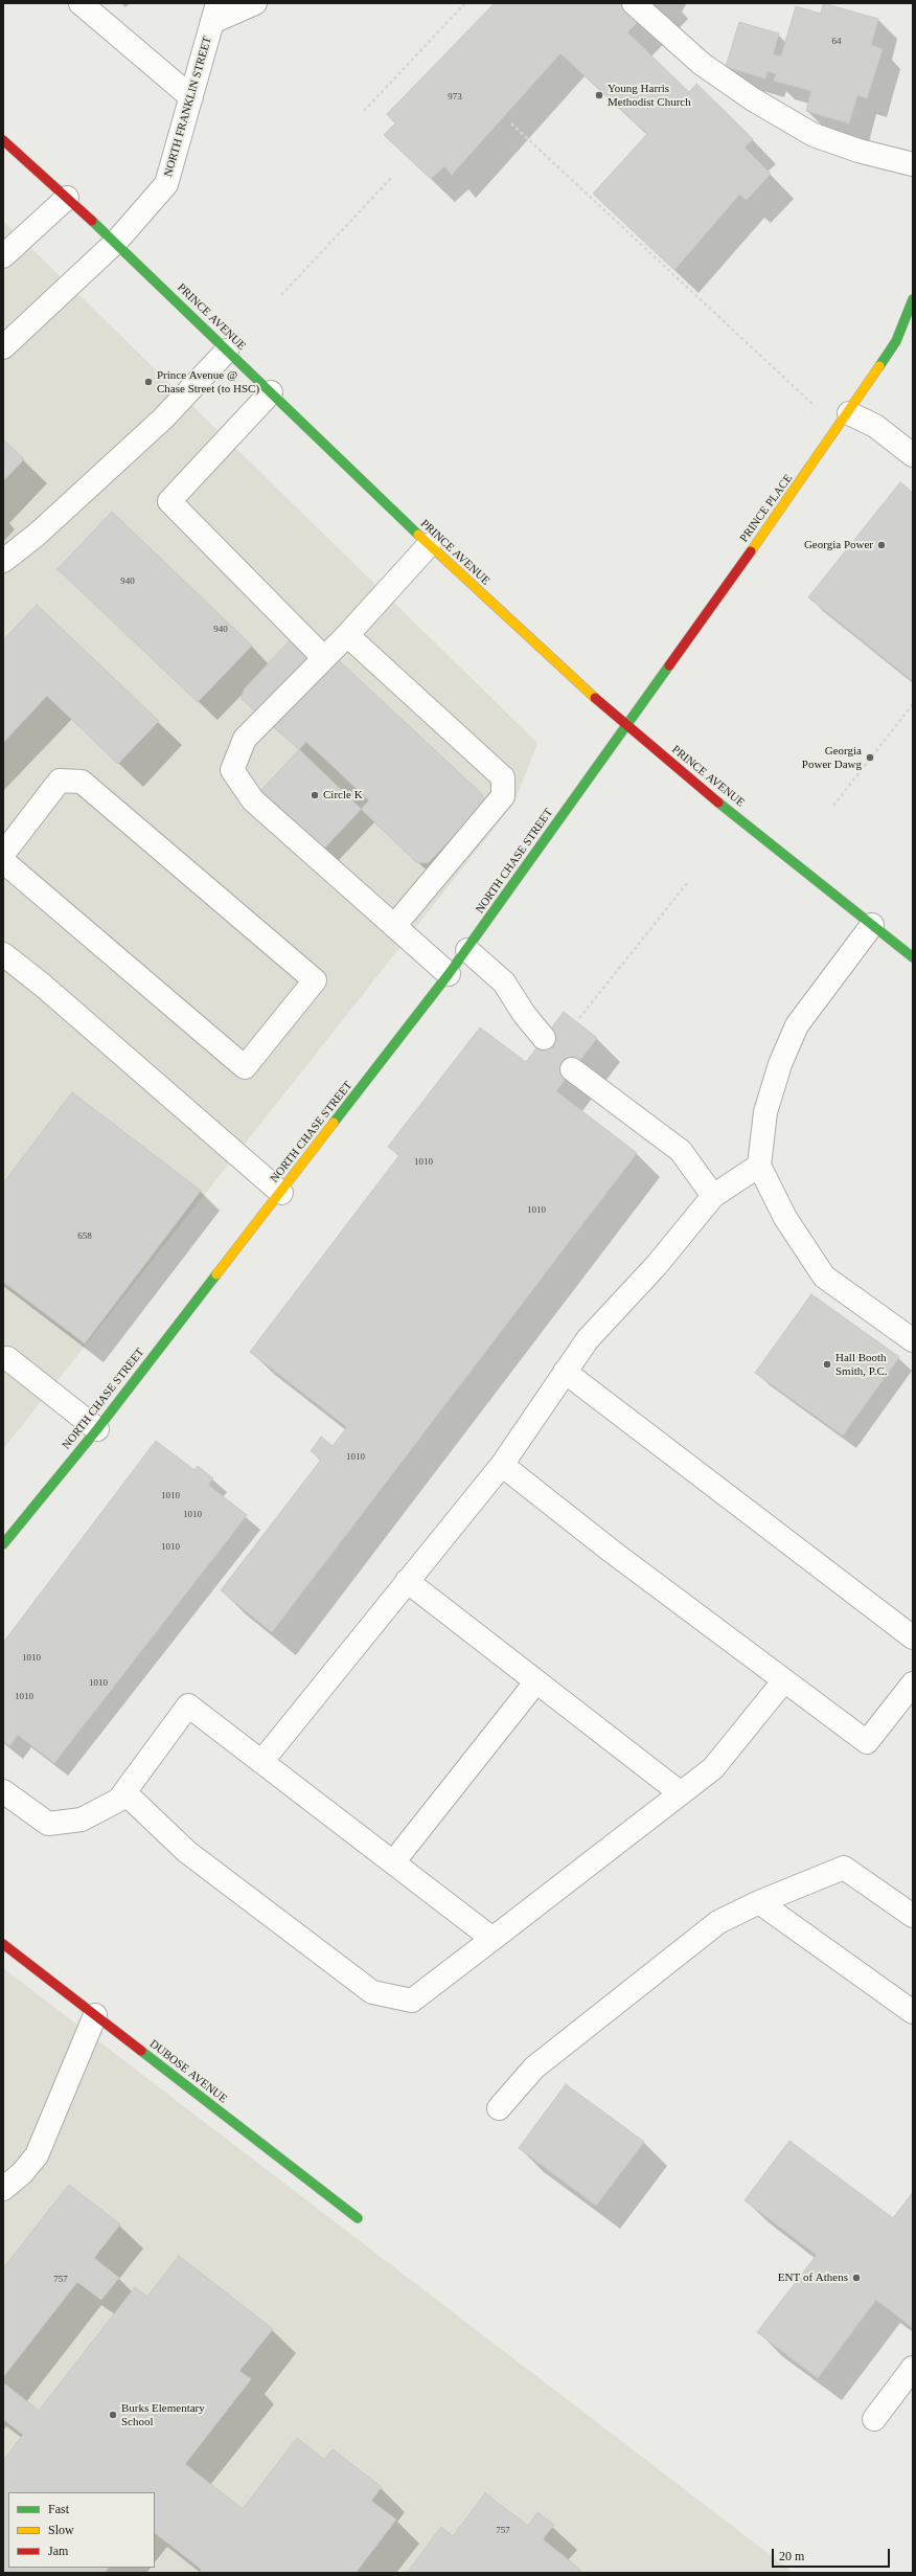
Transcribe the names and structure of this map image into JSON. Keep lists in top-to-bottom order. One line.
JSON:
{"streets":{"main road":["PRINCE AVENUE","PRINCE PLACE","NORTH CHASE STREET","DUBOSE AVENUE"],"street":["NORTH FRANKLIN STREET"]},"crossings":[["NORTH FRANKLIN STREET","PRINCE AVENUE"],["PRINCE AVENUE","PRINCE PLACE"],["PRINCE AVENUE","NORTH CHASE STREET"],["PRINCE PLACE","NORTH CHASE STREET"]],"places":["Young Harris Methodist Church","Prince Avenue @ Chase Street (to HSC)","Georgia Power","Georgia Power Dawg","Circle K","Hall Booth Smith, P.C.","ENT of Athens","Burks Elementary School"],"house_numbers":["64","973","940","940","1010","1010","658","1010","1010","1010","1010","1010","1010","1010","757","757"],"legend":["Fast","Slow","Jam"],"scale_bar":"20 m"}
